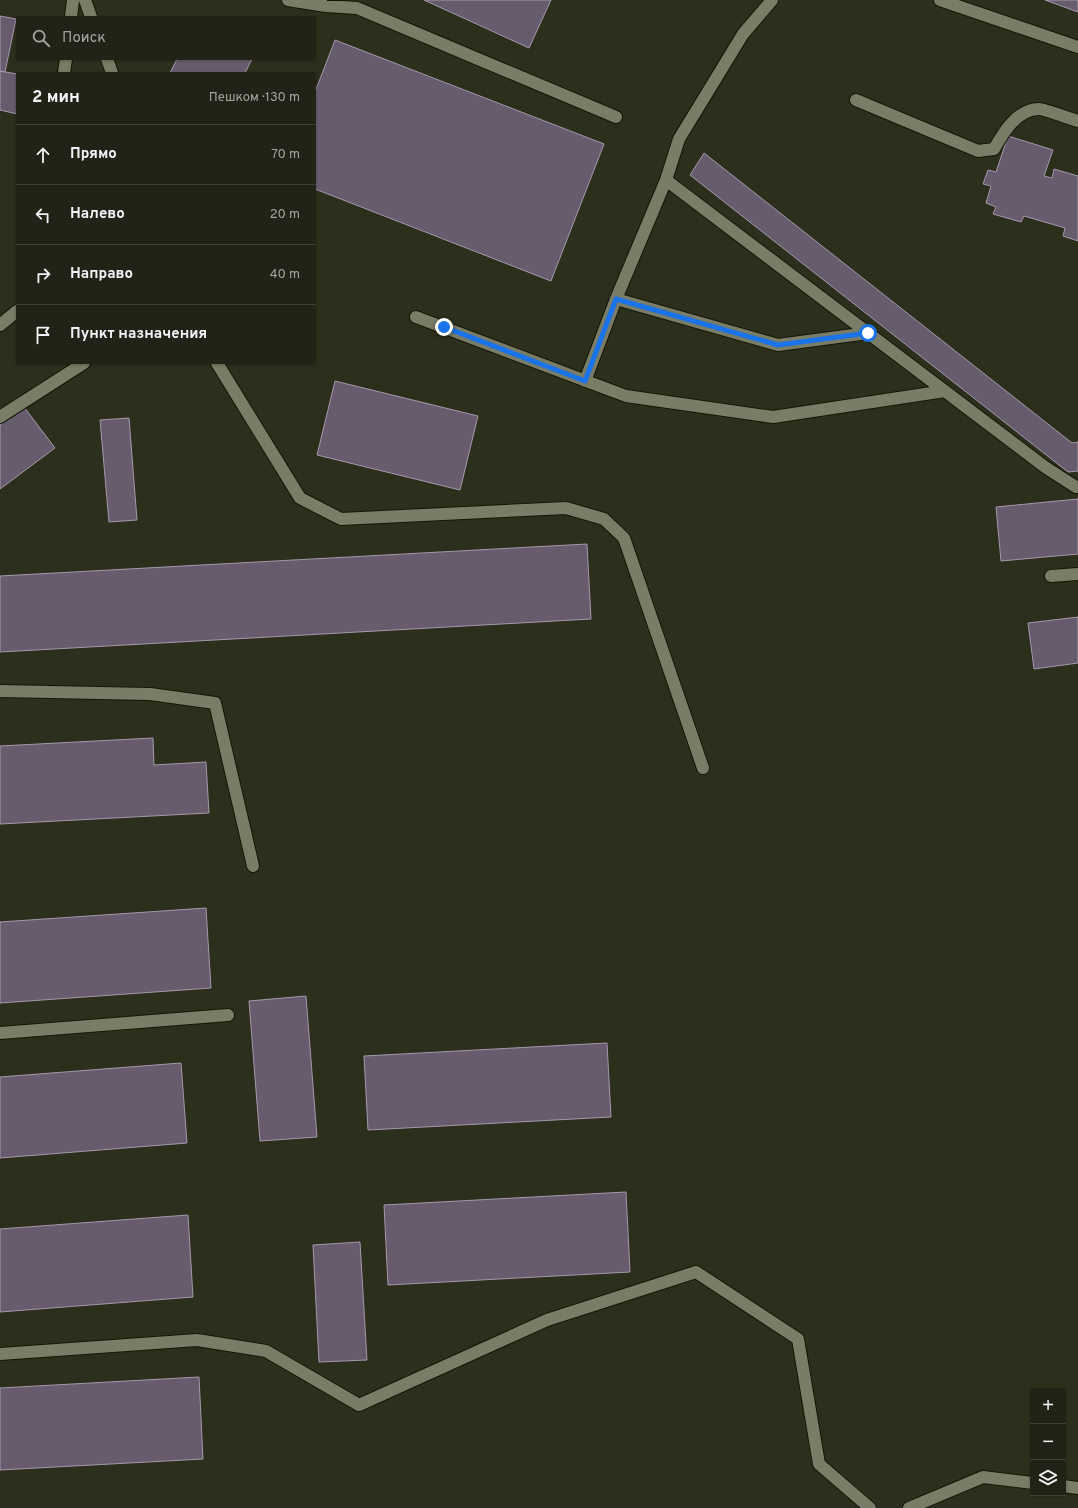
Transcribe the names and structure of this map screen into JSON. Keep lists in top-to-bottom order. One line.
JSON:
{"page":{"search":"Поиск","heading":["2 мин","Пешком · 130 m"],"list":[["Прямо","70 m"],["Налево","20 m"],["Направо","40 m"],"Пункт назначения"],"map_buttons":["+","−"]}}
